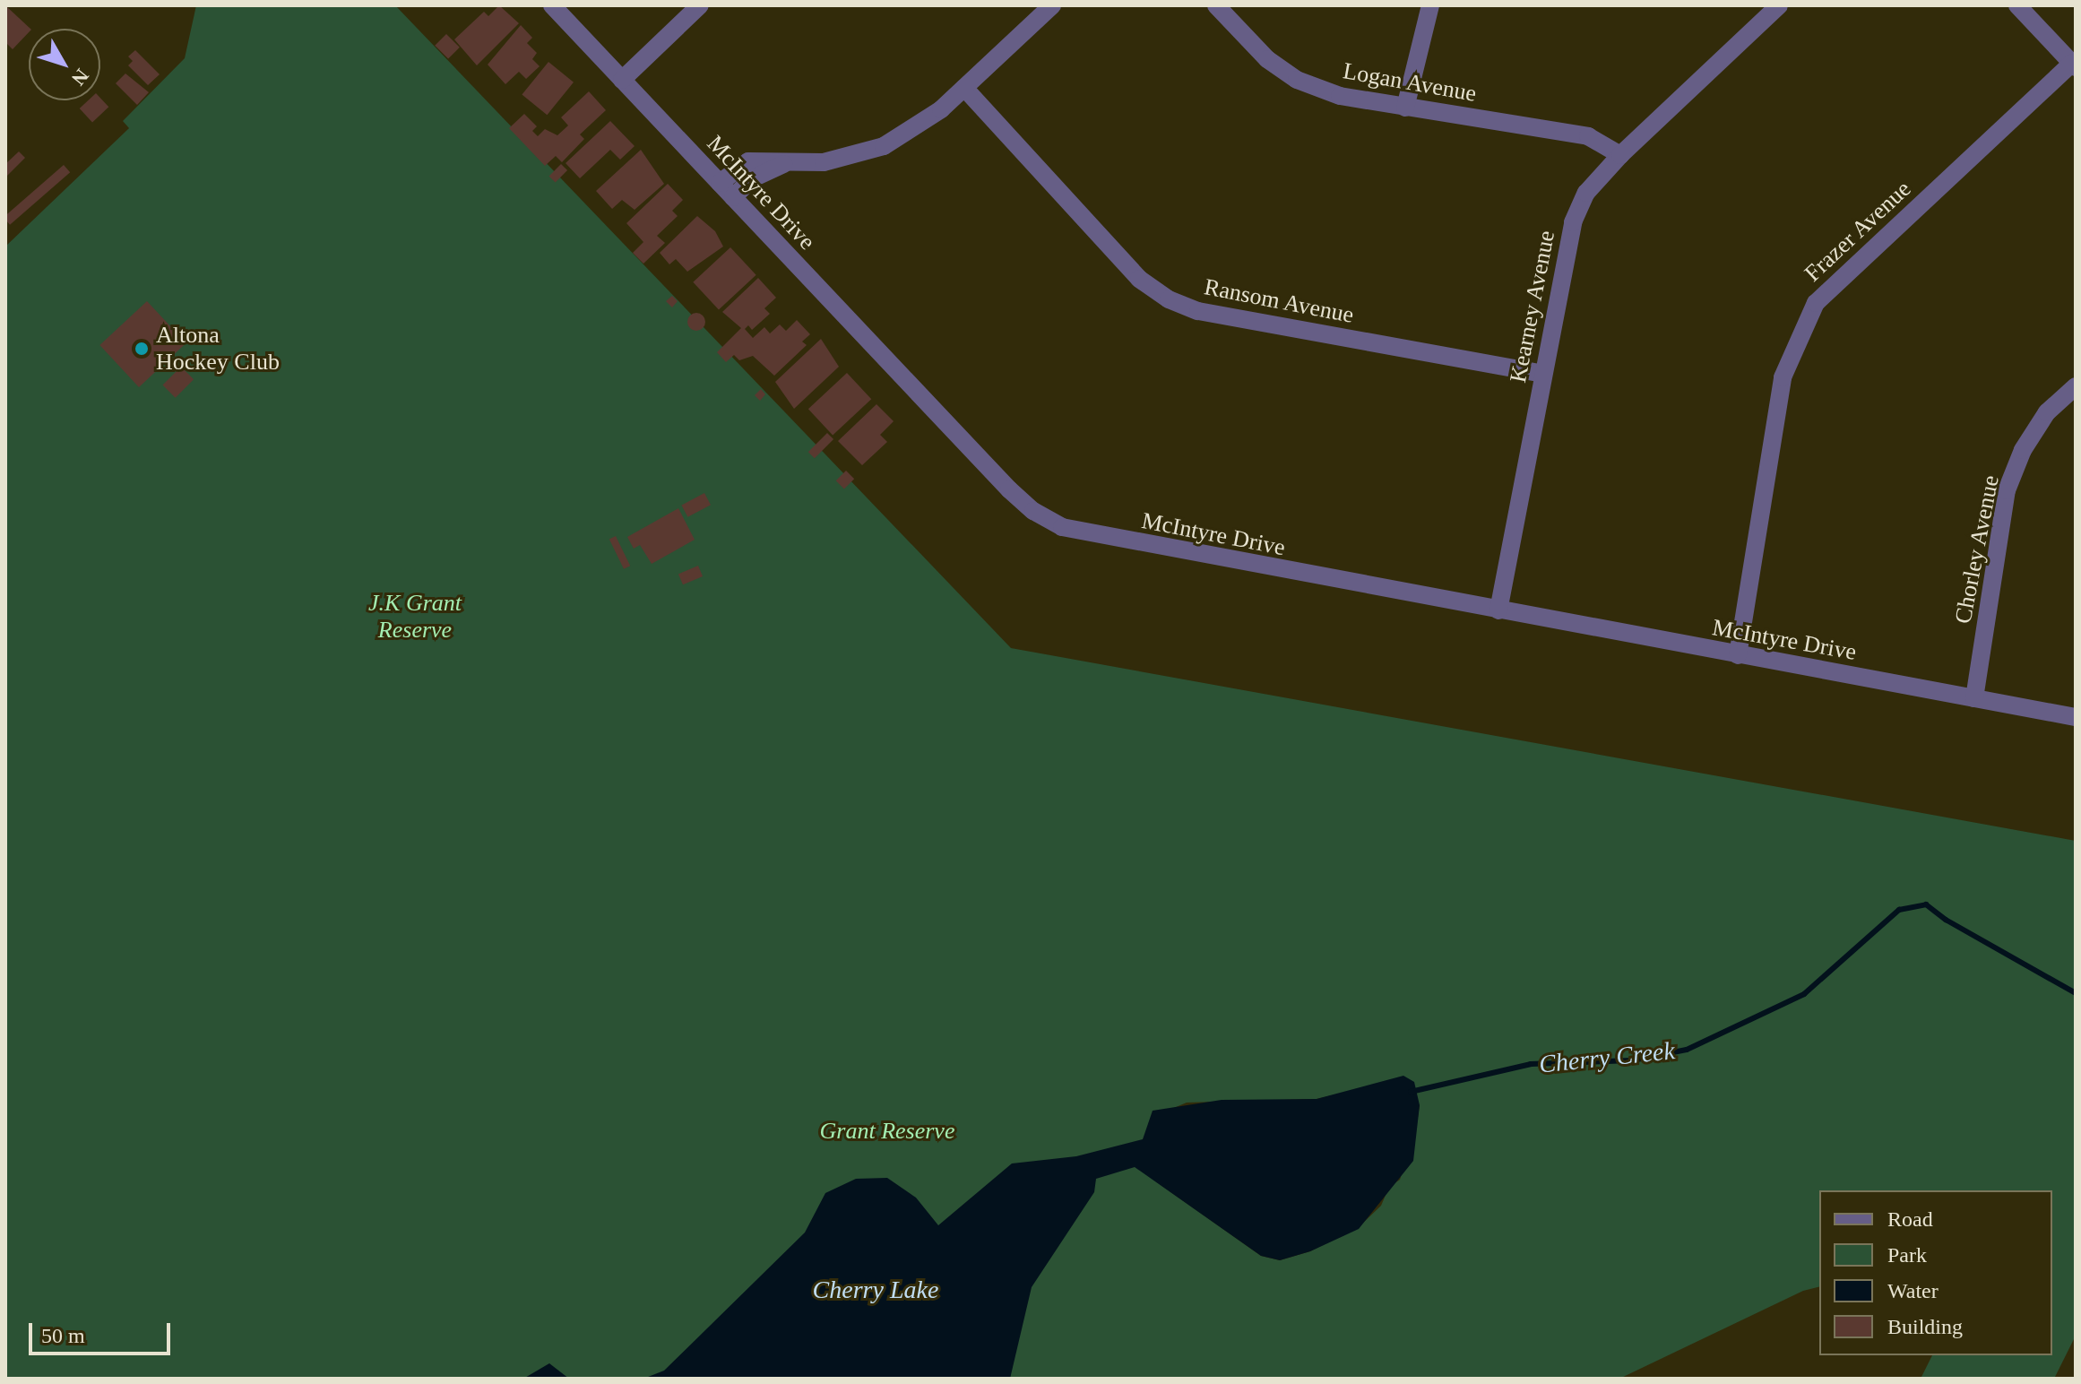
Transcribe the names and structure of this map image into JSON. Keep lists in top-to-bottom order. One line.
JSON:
{"streets":{"street":["Logan Avenue","McIntyre Drive","Frazer Avenue","Ransom Avenue","Kearney Avenue","Chorley Avenue"]},"crossings":[["Logan Avenue","Kearney Avenue"],["McIntyre Drive","Frazer Avenue"],["McIntyre Drive","Kearney Avenue"],["McIntyre Drive","Chorley Avenue"],["Ransom Avenue","Kearney Avenue"]],"water":["Cherry Creek","Cherry Lake"],"parks":["J.K Grant Reserve","Grant Reserve"],"places":["Altona Hockey Club"],"legend":["Road","Park","Water","Building"],"scale_bar":"50 m","north":"bottom right"}
